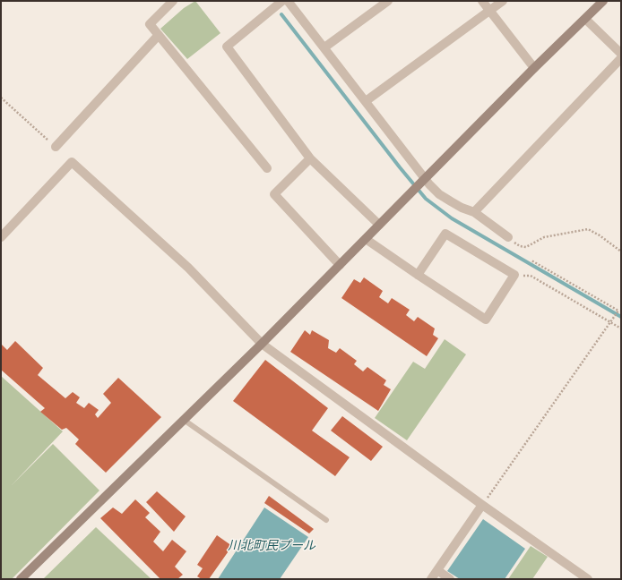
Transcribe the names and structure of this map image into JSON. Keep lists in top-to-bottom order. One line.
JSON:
{"water":["川北町民プール"]}
